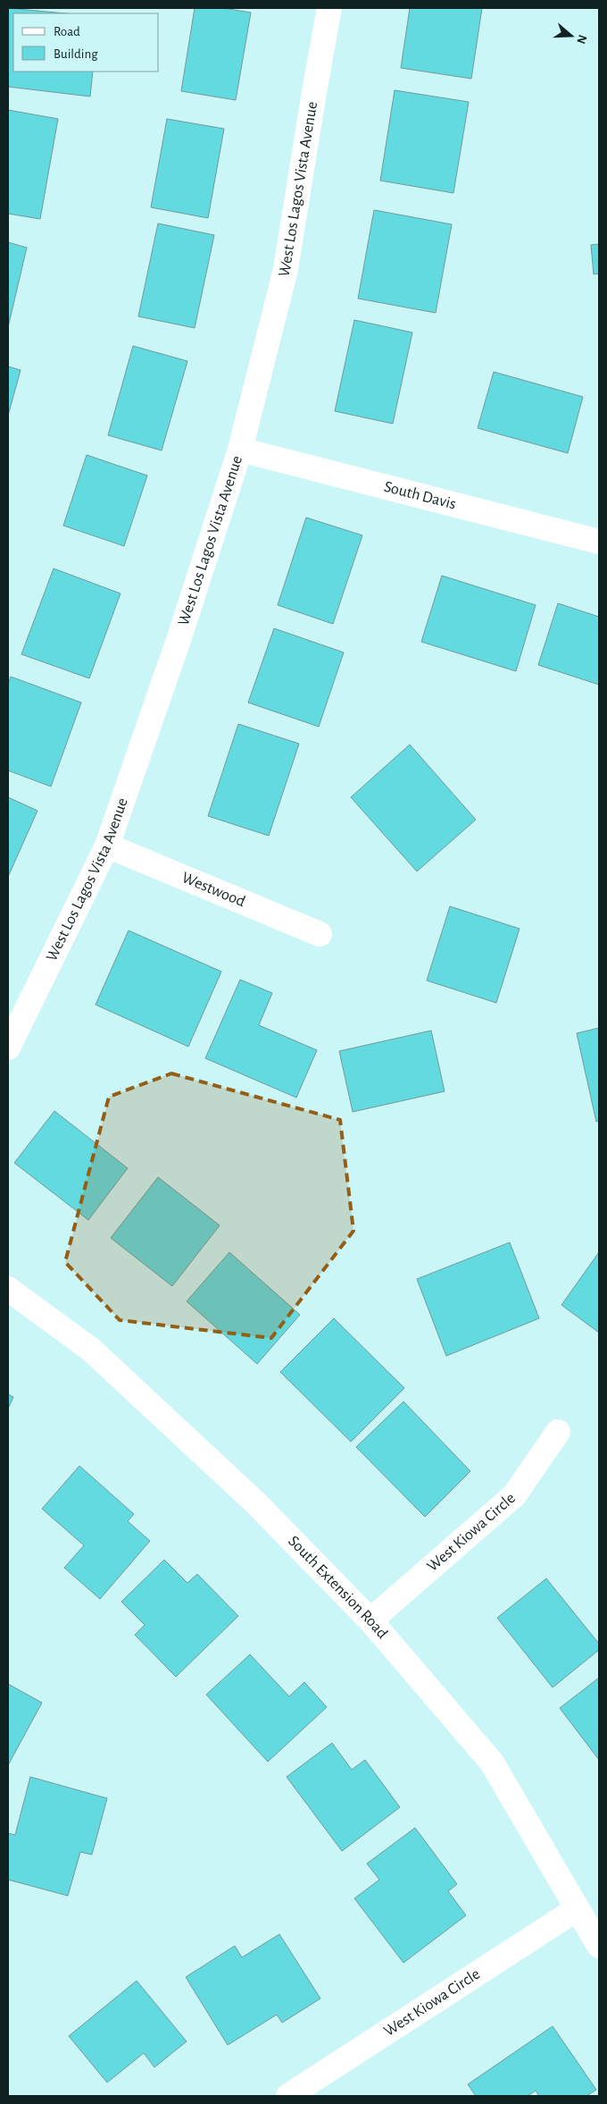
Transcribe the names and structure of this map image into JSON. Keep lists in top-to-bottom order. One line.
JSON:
{"streets":{"street":["West Los Lagos Vista Avenue","South Davis","Westwood","West Kiowa Circle","South Extension Road"]},"crossings":[["West Los Lagos Vista Avenue","South Davis"],["West Los Lagos Vista Avenue","Westwood"],["West Kiowa Circle","South Extension Road"]],"legend":["Road","Building"],"north":"right"}
